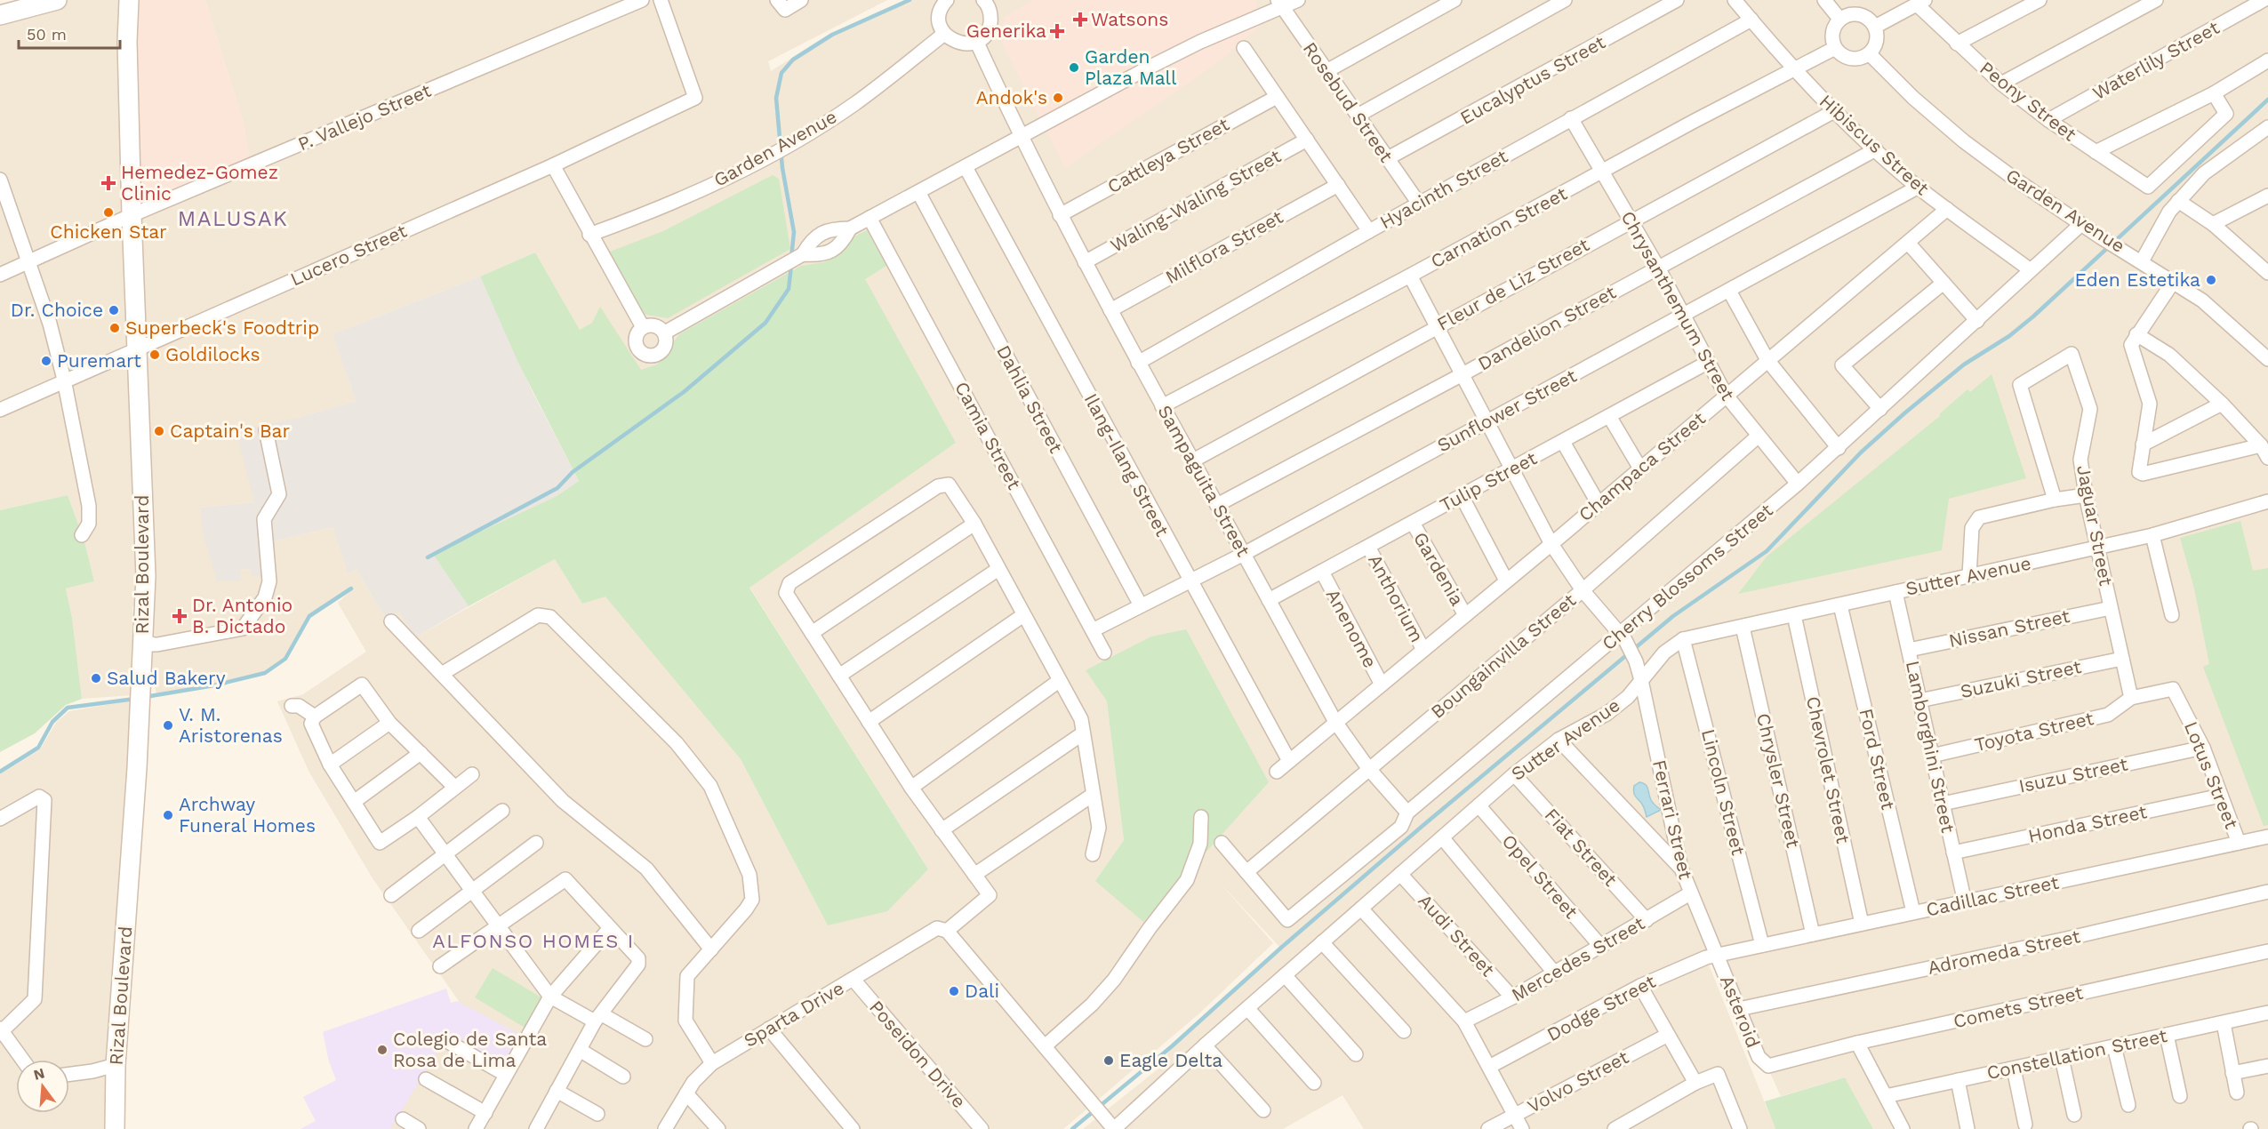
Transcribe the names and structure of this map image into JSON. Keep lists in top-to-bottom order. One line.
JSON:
{"streets":{"main road":["Rizal Boulevard"],"street":["Waterlily Street","Eucalyptus Street","Peony Street","Rosebud Street","P. Vallejo Street","Hibiscus Street","Garden Avenue","Cattleya Street","Hyacinth Street","Waling-Waling Street","Carnation Street","Milflora Street","Lucero Street","Fleur de Liz Street","Chrysanthemum Street","Dandelion Street","Dahlia Street","Sunflower Street","Camia Street","Ilang-Ilang Street","Champaca Street","Sampaguita Street","Tulip Street","Jaguar Street","Gardenia","Sutter Avenue","Cherry Blossoms Street","Anthorium","Anenome","Nissan Street","Boungainvilla Street","Suzuki Street","Toyota Street","Lamborghini Street","Ford Street","Chevrolet Street","Isuzu Street","Lotus Street","Chrysler Street","Lincoln Street","Ferrari Street","Honda Street","Fiat Street","Opel Street","Cadillac Street","Audi Street","Adromeda Street","Mercedes Street","Comets Street","Dodge Street","Asteroid","Sparta Drive","Poseidon Drive","Constellation Street","Volvo Street"]},"crossings":[["Waterlily Street","Peony Street"],["Eucalyptus Street","Rosebud Street"],["Rosebud Street","Hyacinth Street"],["P. Vallejo Street","Rizal Boulevard"],["Hibiscus Street","Hyacinth Street"],["Hibiscus Street","Carnation Street"],["Hibiscus Street","Fleur de Liz Street"],["Hibiscus Street","Dandelion Street"],["Hibiscus Street","Sunflower Street"],["Hibiscus Street","Champaca Street"],["Hibiscus Street","Cherry Blossoms Street"],["Garden Avenue","Carnation Street"],["Garden Avenue","Cherry Blossoms Street"],["Cattleya Street","Sampaguita Street"],["Hyacinth Street","Chrysanthemum Street"],["Hyacinth Street","Sampaguita Street"],["Waling-Waling Street","Sampaguita Street"],["Carnation Street","Chrysanthemum Street"],["Carnation Street","Sampaguita Street"],["Carnation Street","Ferrari Street"],["Milflora Street","Sampaguita Street"],["Lucero Street","Rizal Boulevard"],["Fleur de Liz Street","Chrysanthemum Street"],["Fleur de Liz Street","Sampaguita Street"],["Fleur de Liz Street","Ferrari Street"],["Chrysanthemum Street","Dandelion Street"],["Chrysanthemum Street","Sunflower Street"],["Chrysanthemum Street","Champaca Street"],["Chrysanthemum Street","Tulip Street"],["Chrysanthemum Street","Cherry Blossoms Street"],["Chrysanthemum Street","Boungainvilla Street"],["Dandelion Street","Sampaguita Street"],["Dandelion Street","Ferrari Street"],["Dahlia Street","Sunflower Street"],["Sunflower Street","Camia Street"],["Sunflower Street","Ilang-Ilang Street"],["Sunflower Street","Sampaguita Street"],["Sunflower Street","Ferrari Street"],["Ilang-Ilang Street","Champaca Street"],["Champaca Street","Sampaguita Street"],["Champaca Street","Gardenia"],["Champaca Street","Anthorium"],["Champaca Street","Anenome"],["Champaca Street","Ferrari Street"],["Sampaguita Street","Tulip Street"],["Sampaguita Street","Cherry Blossoms Street"],["Sampaguita Street","Boungainvilla Street"],["Tulip Street","Gardenia"],["Tulip Street","Anthorium"],["Tulip Street","Anenome"],["Tulip Street","Ferrari Street"],["Jaguar Street","Sutter Avenue"],["Jaguar Street","Nissan Street"],["Jaguar Street","Suzuki Street"],["Jaguar Street","Toyota Street"],["Jaguar Street","Lotus Street"],["Sutter Avenue","Lamborghini Street"],["Sutter Avenue","Ford Street"],["Sutter Avenue","Chevrolet Street"],["Sutter Avenue","Chrysler Street"],["Sutter Avenue","Lincoln Street"],["Sutter Avenue","Ferrari Street"],["Sutter Avenue","Fiat Street"],["Sutter Avenue","Opel Street"],["Sutter Avenue","Audi Street"],["Cherry Blossoms Street","Boungainvilla Street"],["Cherry Blossoms Street","Ferrari Street"],["Nissan Street","Lamborghini Street"],["Boungainvilla Street","Ferrari Street"],["Suzuki Street","Lamborghini Street"],["Toyota Street","Lamborghini Street"],["Toyota Street","Lotus Street"],["Lamborghini Street","Isuzu Street"],["Lamborghini Street","Honda Street"],["Lamborghini Street","Cadillac Street"],["Ford Street","Cadillac Street"],["Chevrolet Street","Cadillac Street"],["Isuzu Street","Lotus Street"],["Lotus Street","Honda Street"],["Lotus Street","Cadillac Street"],["Chrysler Street","Cadillac Street"],["Lincoln Street","Cadillac Street"],["Ferrari Street","Cadillac Street"],["Ferrari Street","Mercedes Street"],["Ferrari Street","Dodge Street"],["Ferrari Street","Asteroid"],["Fiat Street","Mercedes Street"],["Opel Street","Mercedes Street"],["Cadillac Street","Dodge Street"],["Cadillac Street","Asteroid"],["Audi Street","Mercedes Street"],["Adromeda Street","Asteroid"],["Comets Street","Asteroid"],["Dodge Street","Asteroid"],["Sparta Drive","Poseidon Drive"]],"districts":["MALUSAK","ALFONSO HOMES I"],"places":{"health":["Watsons","Generika","Hemedez-Gomez Clinic","Dr. Antonio B. Dictado"],"other":["Garden Plaza Mall","Andok's","Chicken Star","Eden Estetika","Dr. Choice","Superbeck's Foodtrip","Goldilocks","Puremart","Captain's Bar","Salud Bakery","V. M. Aristorenas","Archway Funeral Homes","Dali","Colegio de Santa Rosa de Lima","Eagle Delta"]},"scale_bar":"50 m","north":"top"}
